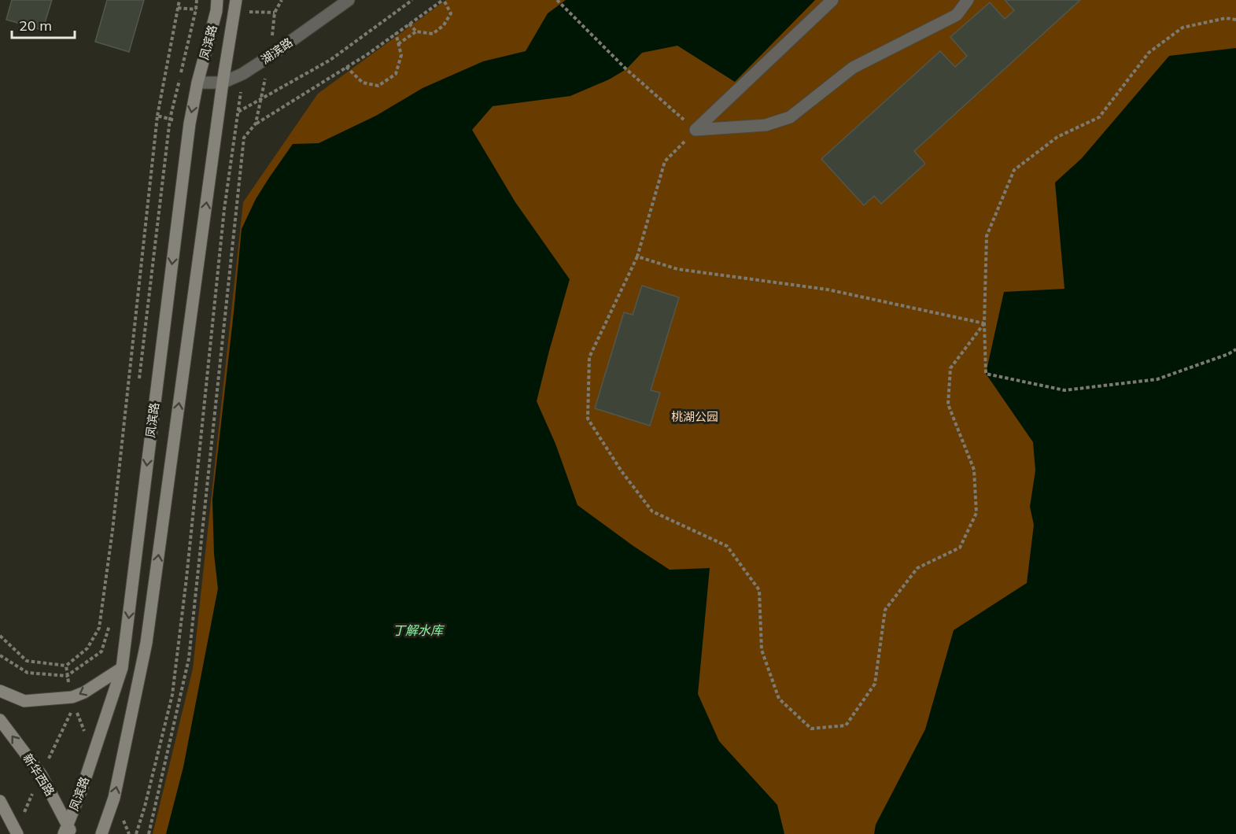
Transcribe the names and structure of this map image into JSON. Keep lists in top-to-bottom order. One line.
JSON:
{"streets":{"street":["凤滨路","湖滨路","新华西路"]},"crossings":[["凤滨路","湖滨路"],["凤滨路","新华西路"]],"one_way":["新华西路"],"water":["丁解水库"],"parks":["桃湖公园"],"scale_bar":"20 m"}
